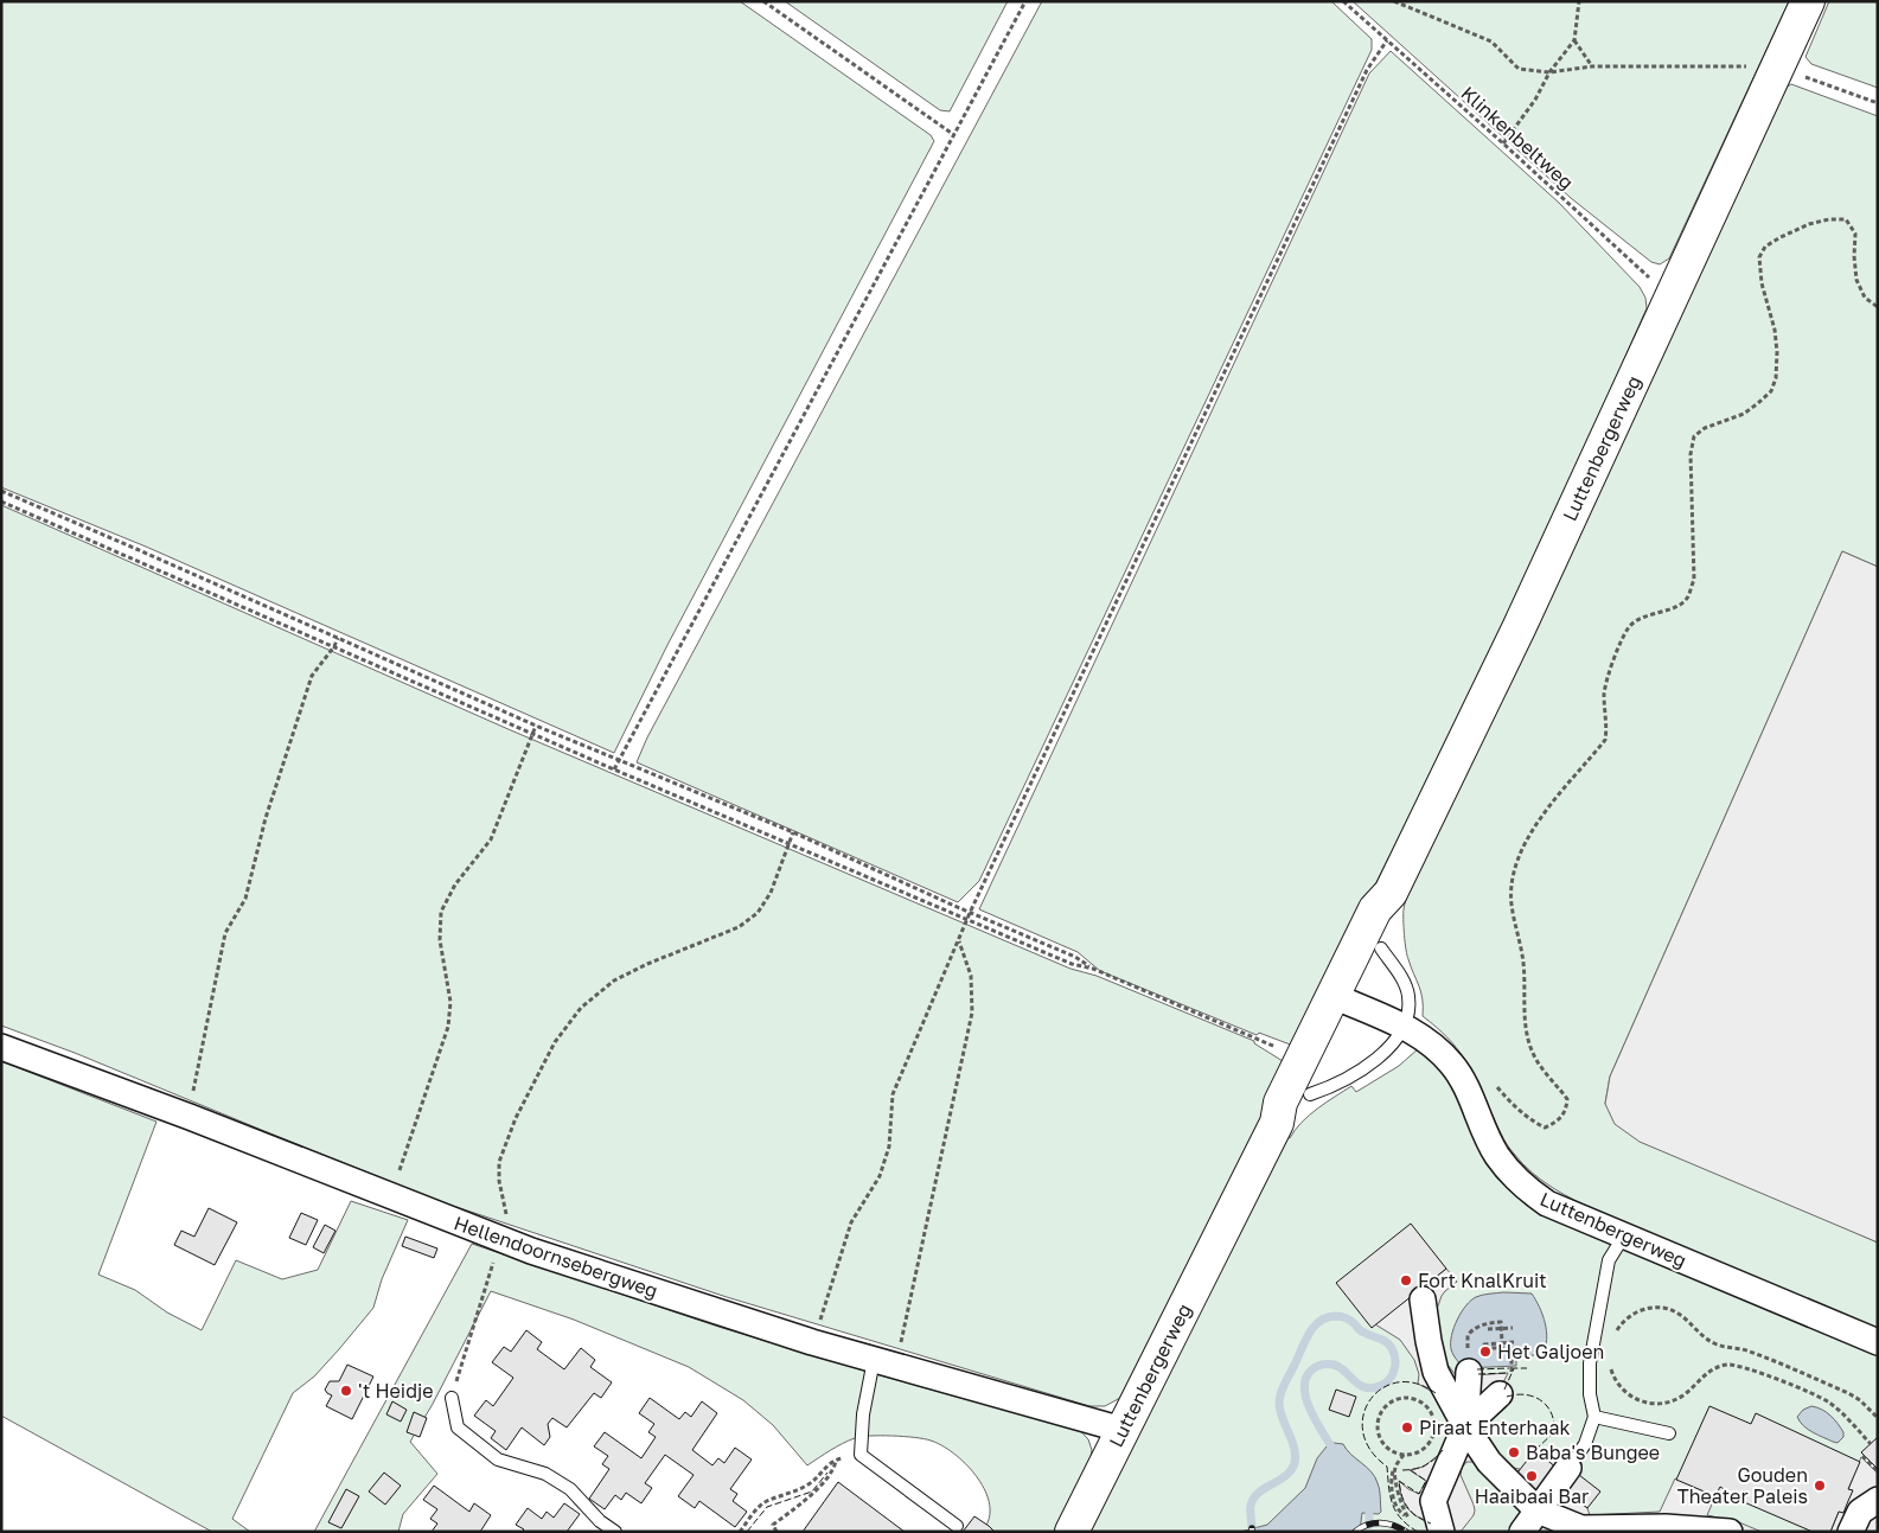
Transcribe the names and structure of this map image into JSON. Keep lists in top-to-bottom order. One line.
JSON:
{"streets":{"street":["Luttenbergerweg","Hellendoornsebergweg"],"path":["Klinkenbeltweg"]},"crossings":[["Klinkenbeltweg","Luttenbergerweg"],["Luttenbergerweg","Hellendoornsebergweg"]],"places":["Fort KnalKruit","Het Galjoen","'t Heidje","Piraat Enterhaak","Baba's Bungee","Haaibaai Bar","Gouden Theater Paleis"]}
